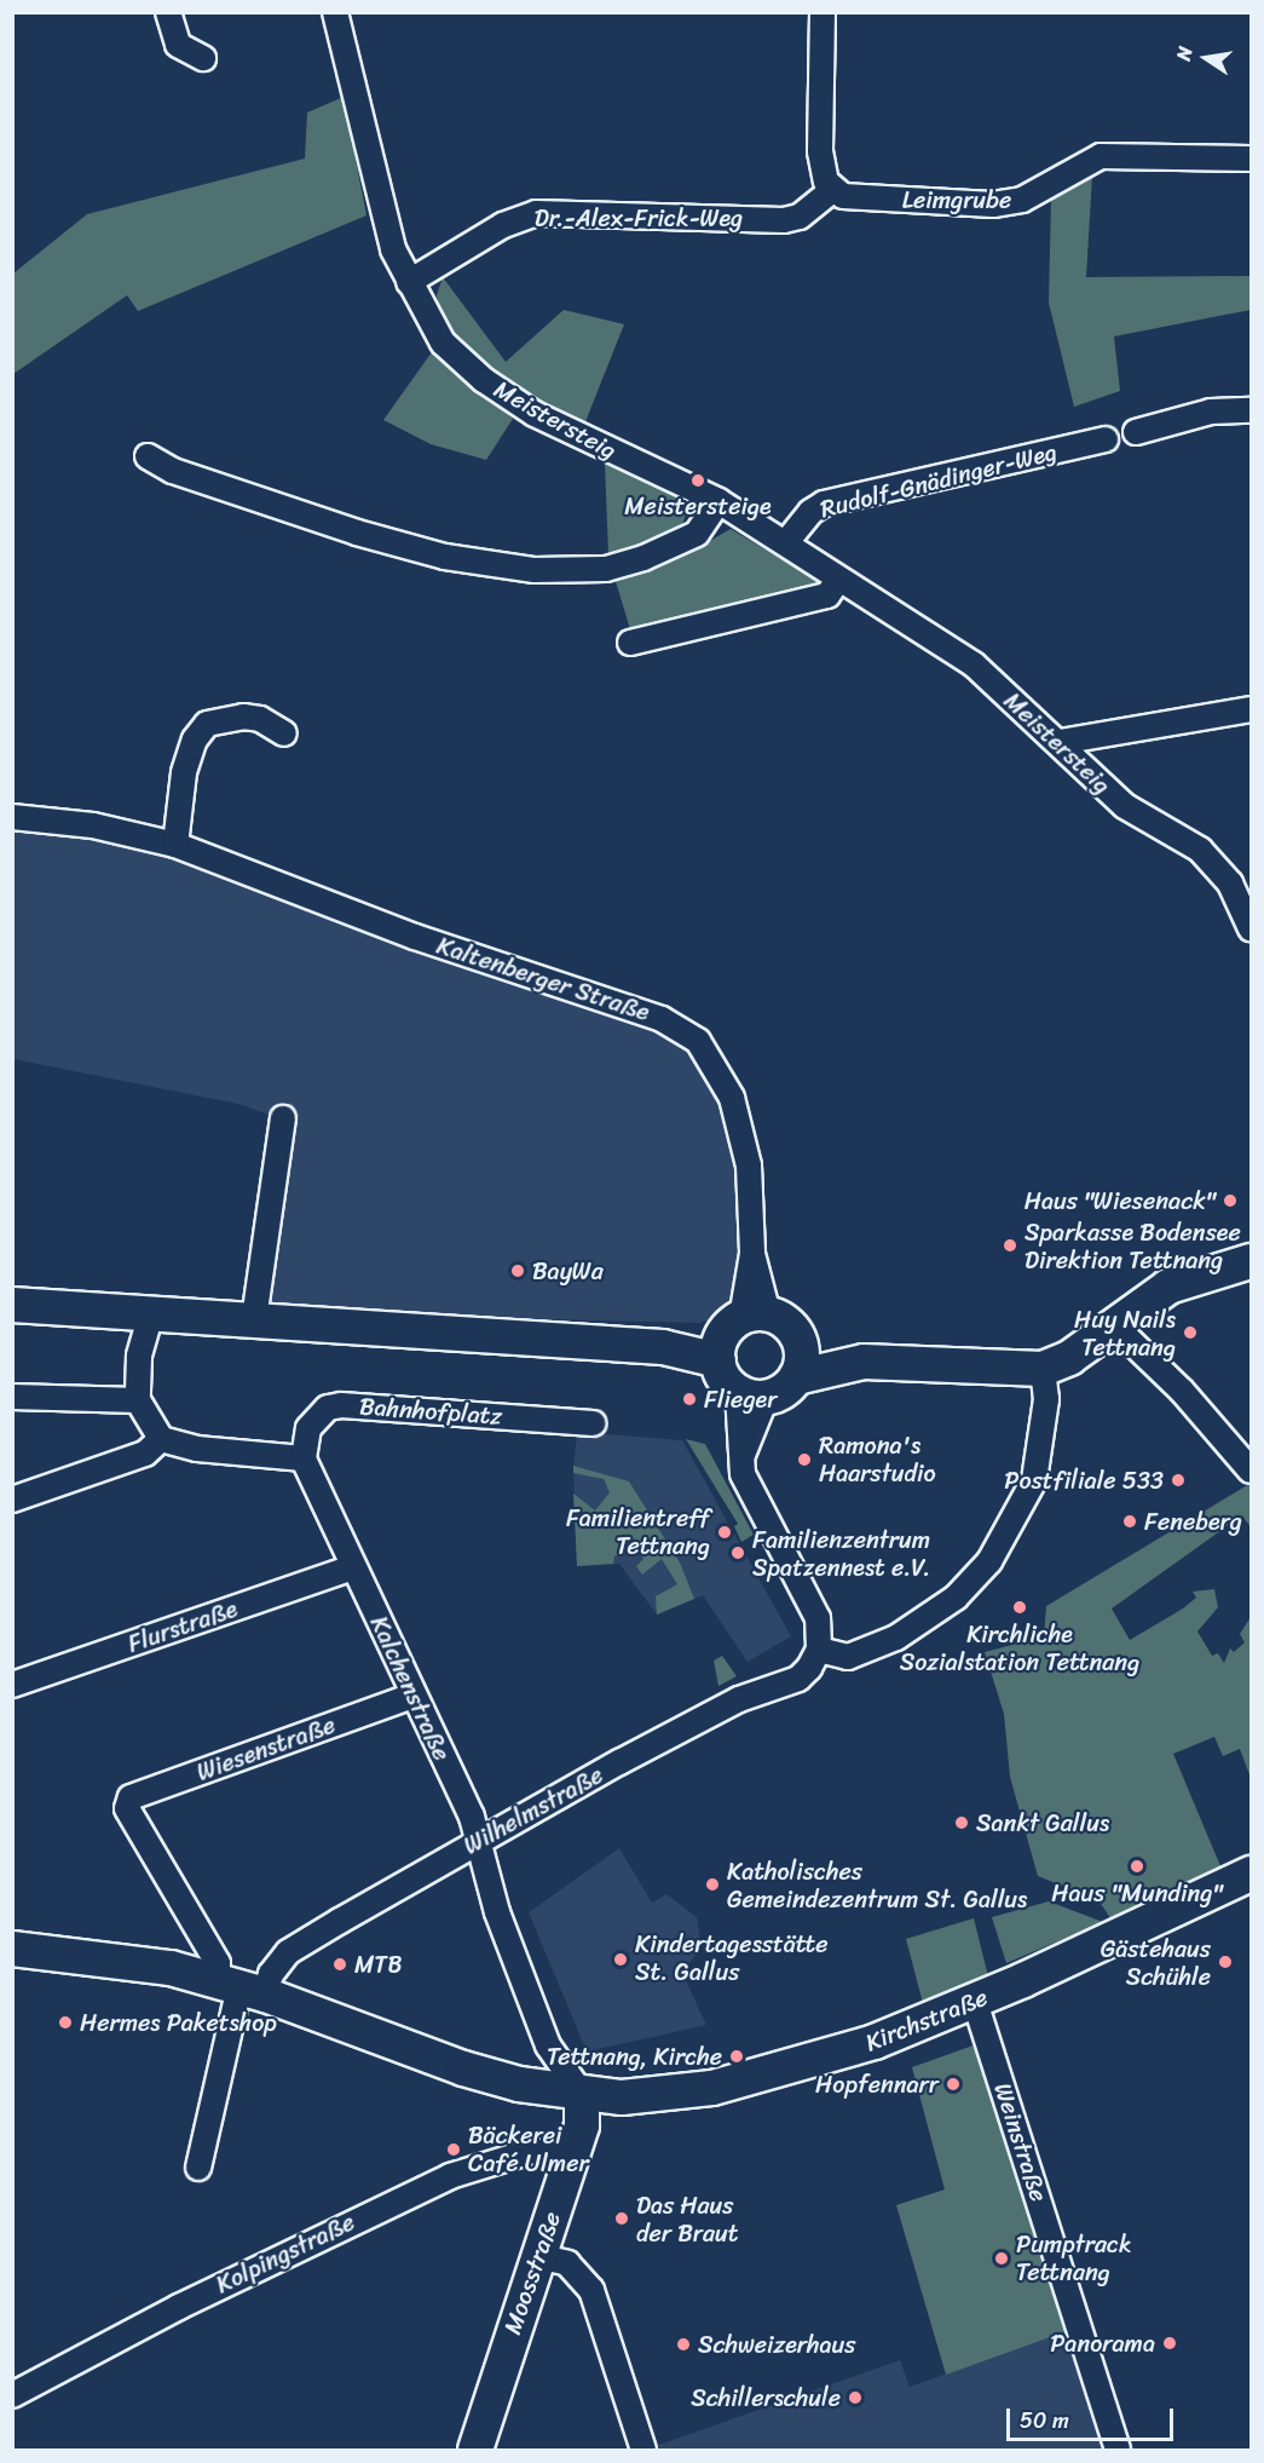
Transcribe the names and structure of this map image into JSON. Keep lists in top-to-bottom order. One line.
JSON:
{"streets":{"street":["Leimgrube","Dr.-Alex-Frick-Weg","Meistersteig","Rudolf-Gnädinger-Weg","Kaltenberger Straße","Bahnhofplatz","Flurstraße","Kalchenstraße","Wiesenstraße","Wilhelmstraße","Kirchstraße","Weinstraße","Kolpingstraße","Moosstraße"]},"crossings":[["Leimgrube","Dr.-Alex-Frick-Weg"],["Dr.-Alex-Frick-Weg","Meistersteig"],["Meistersteig","Rudolf-Gnädinger-Weg"],["Bahnhofplatz","Kalchenstraße"],["Flurstraße","Kalchenstraße"],["Kalchenstraße","Wiesenstraße"],["Kalchenstraße","Wilhelmstraße"],["Kalchenstraße","Kirchstraße"],["Kalchenstraße","Moosstraße"],["Wiesenstraße","Wilhelmstraße"],["Wiesenstraße","Kirchstraße"],["Wilhelmstraße","Kirchstraße"],["Kirchstraße","Weinstraße"],["Kirchstraße","Moosstraße"],["Kolpingstraße","Moosstraße"]],"places":["Meistersteige","Haus \"Wiesenack\"","Sparkasse Bodensee Direktion Tettnang","BayWa","Huy Nails Tettnang","Flieger","Ramona's Haarstudio","Postfiliale 533","Feneberg","Familientreff Tettnang","Familienzentrum Spatzennest e.V.","Kirchliche Sozialstation Tettnang","Sankt Gallus","Haus \"Munding\"","Katholisches Gemeindezentrum St. Gallus","Kindertagesstätte St. Gallus","Gästehaus Schühle","MTB","Hermes Paketshop","Tettnang, Kirche","Hopfennarr","Bäckerei Café Ulmer","Das Haus der Braut","Pumptrack Tettnang","Panorama","Schweizerhaus","Schillerschule"],"scale_bar":"50 m","north":"left"}
